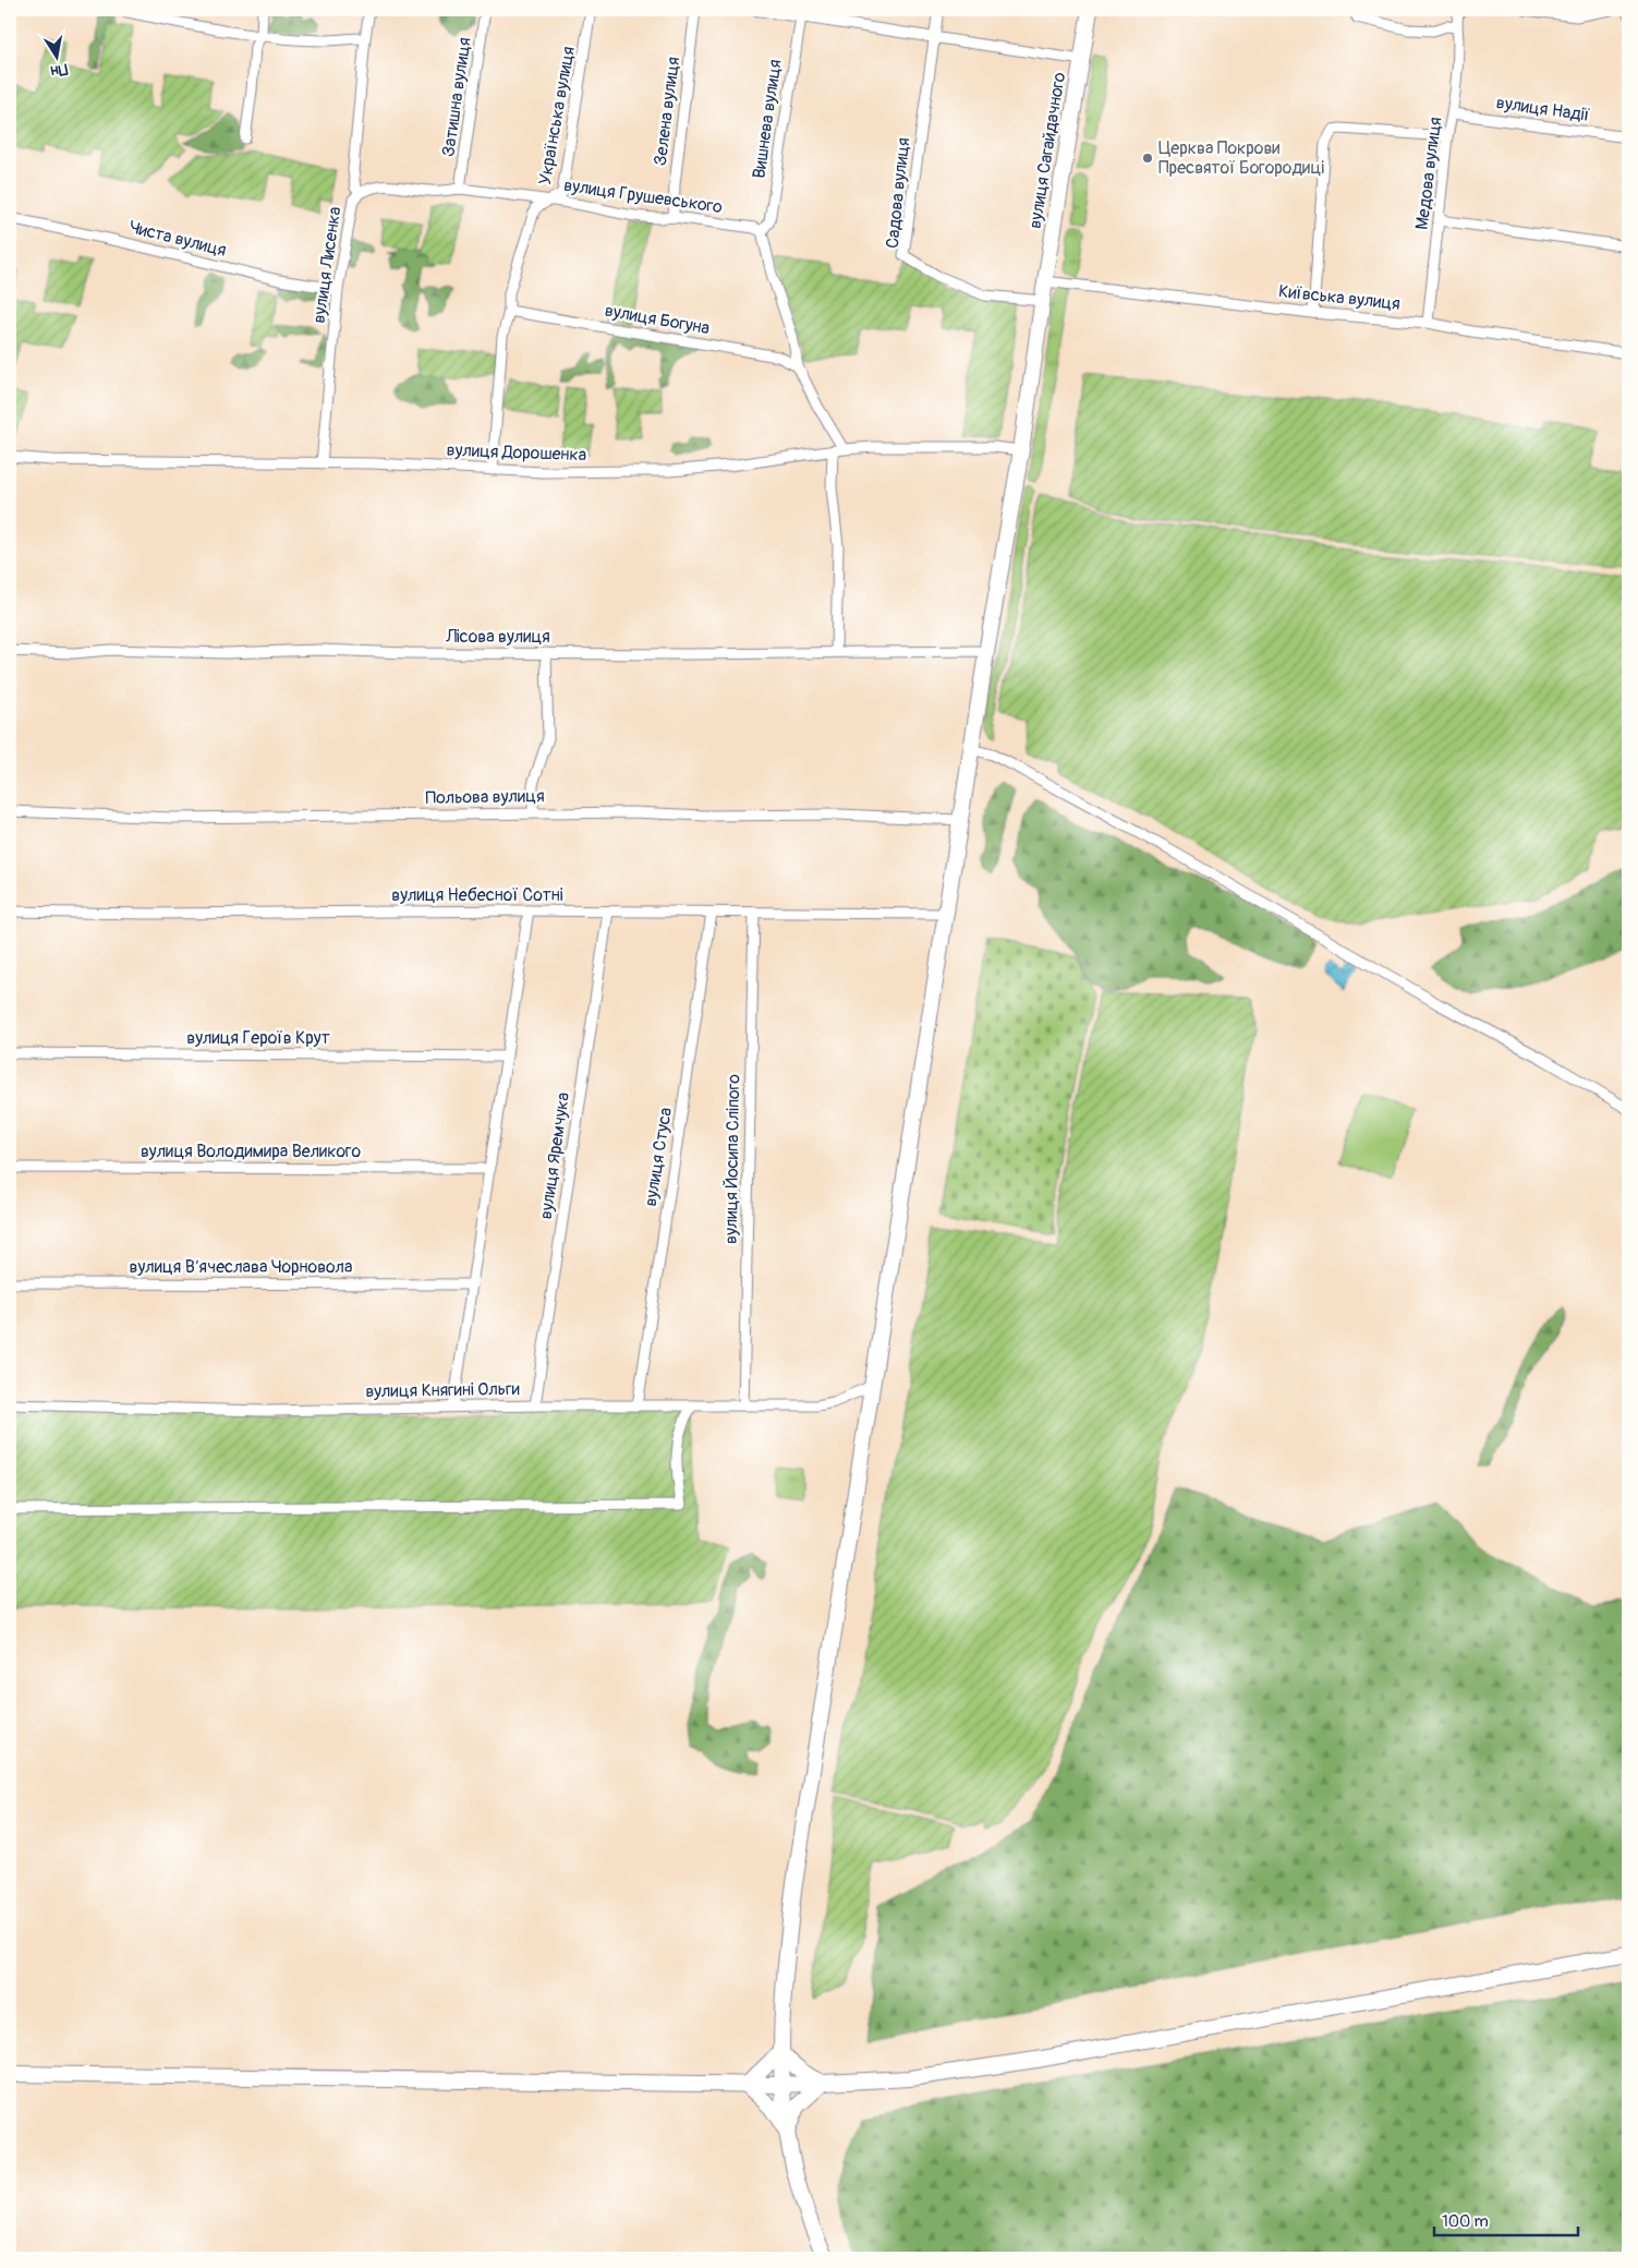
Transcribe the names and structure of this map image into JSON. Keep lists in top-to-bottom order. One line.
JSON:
{"streets":{"main road":["вулиця Сагайдачного"],"street":["Затишна вулиця","вулиця Надії","Зелена вулиця","Українська вулиця","Вишнева вулиця","Медова вулиця","Садова вулиця","вулиця Грушевського","Чиста вулиця","вулиця Лисенка","Київська вулиця","вулиця Богуна","вулиця Дорошенка","Лісова вулиця","Польова вулиця","вулиця Небесної Сотні","вулиця Героїв Крут","вулиця Володимира Великого","вулиця Яремчука","вулиця Стуса","вулиця Йосипа Сліпого","вулиця Вʼячеслава Чорновола","вулиця Княгині Ольги"]},"crossings":[["Затишна вулиця","вулиця Грушевського"],["вулиця Надії","Медова вулиця"],["Зелена вулиця","вулиця Грушевського"],["Українська вулиця","вулиця Грушевського"],["Українська вулиця","вулиця Богуна"],["Українська вулиця","вулиця Дорошенка"],["Вишнева вулиця","вулиця Грушевського"],["вулиця Сагайдачного","Садова вулиця"],["вулиця Сагайдачного","Київська вулиця"],["вулиця Сагайдачного","вулиця Дорошенка"],["вулиця Сагайдачного","Лісова вулиця"],["вулиця Сагайдачного","Польова вулиця"],["вулиця Сагайдачного","вулиця Небесної Сотні"],["вулиця Сагайдачного","вулиця Княгині Ольги"],["Медова вулиця","Київська вулиця"],["вулиця Грушевського","вулиця Лисенка"],["Чиста вулиця","вулиця Лисенка"],["вулиця Лисенка","вулиця Дорошенка"],["вулиця Небесної Сотні","вулиця Яремчука"],["вулиця Небесної Сотні","вулиця Стуса"],["вулиця Небесної Сотні","вулиця Йосипа Сліпого"],["вулиця Яремчука","вулиця Княгині Ольги"],["вулиця Стуса","вулиця Княгині Ольги"],["вулиця Йосипа Сліпого","вулиця Княгині Ольги"]],"places":["Церква Покрови Пресвятої Богородиці"],"scale_bar":"100 m","north":"bottom"}
